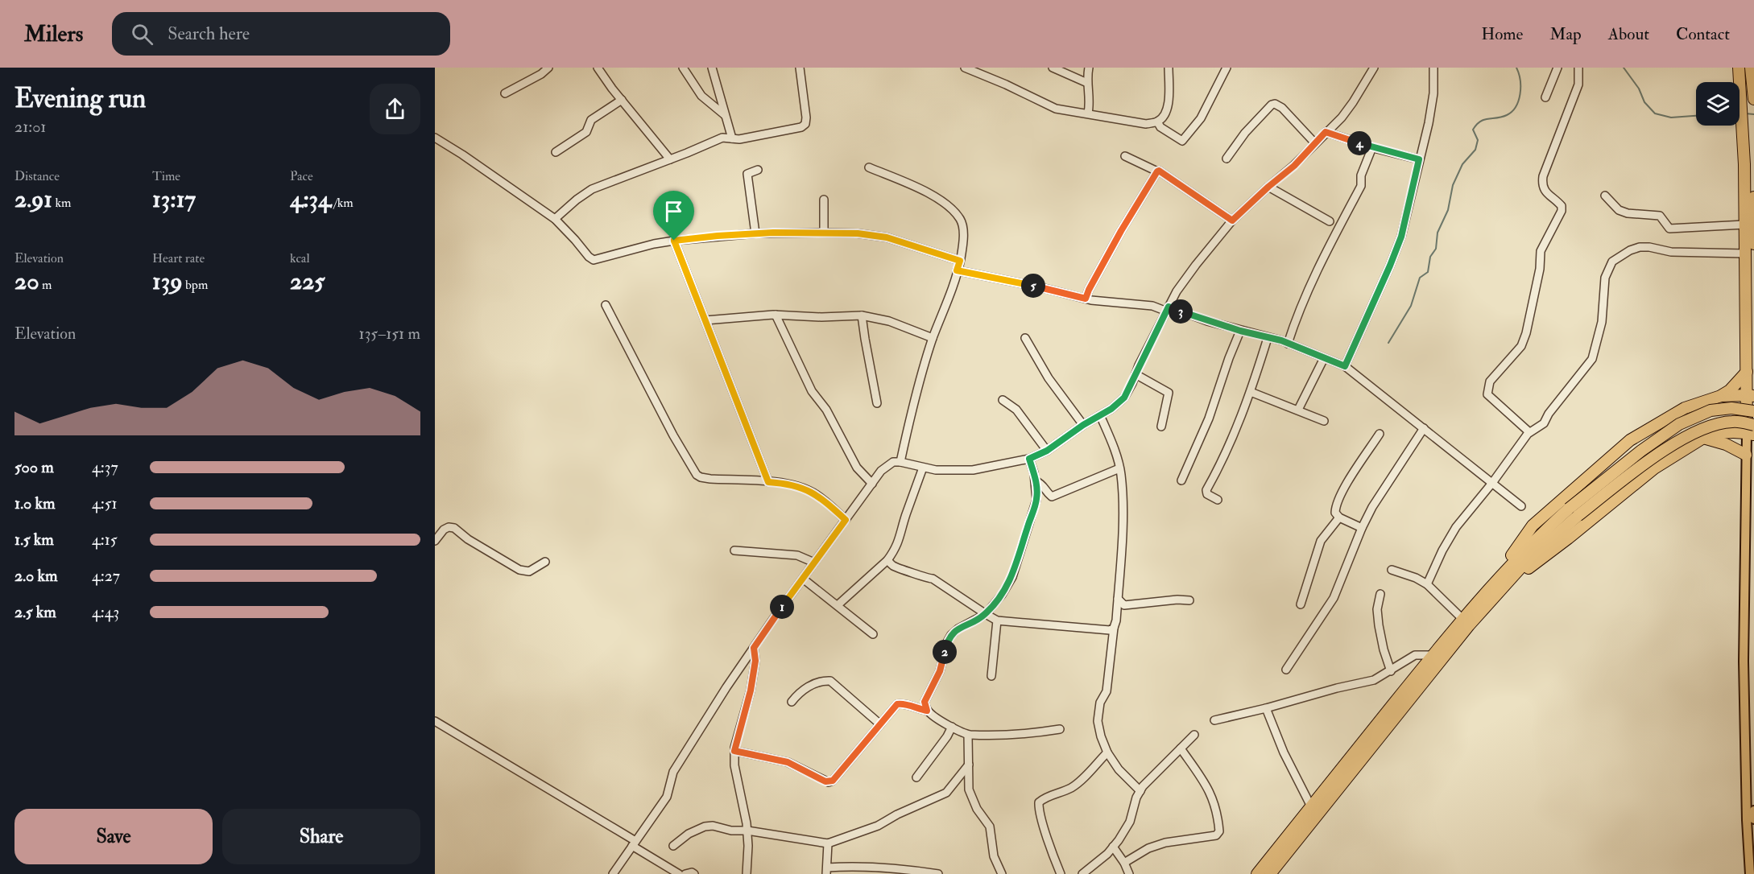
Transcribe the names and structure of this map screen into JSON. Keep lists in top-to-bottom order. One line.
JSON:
{"page":{"header":"Milers","search":"Search here","nav":["Home","Map","About","Contact"],"heading":["Evening run","21:01"],"pins":["4","5","3","1","2"],"stats":[["Distance","2.91 km"],["Time","13:17"],["Pace","4:34 /km"],["Elevation","20 m"],["Heart rate","139 bpm"],["kcal","225"]],"chart":["Elevation","135–151 m"],"list":[{"name":"500 m","note":"4:37"},{"name":"1.0 km","note":"4:51"},{"name":"1.5 km","note":"4:15"},{"name":"2.0 km","note":"4:27"},{"name":"2.5 km","note":"4:43"}],"buttons":["Save","Share"]}}
